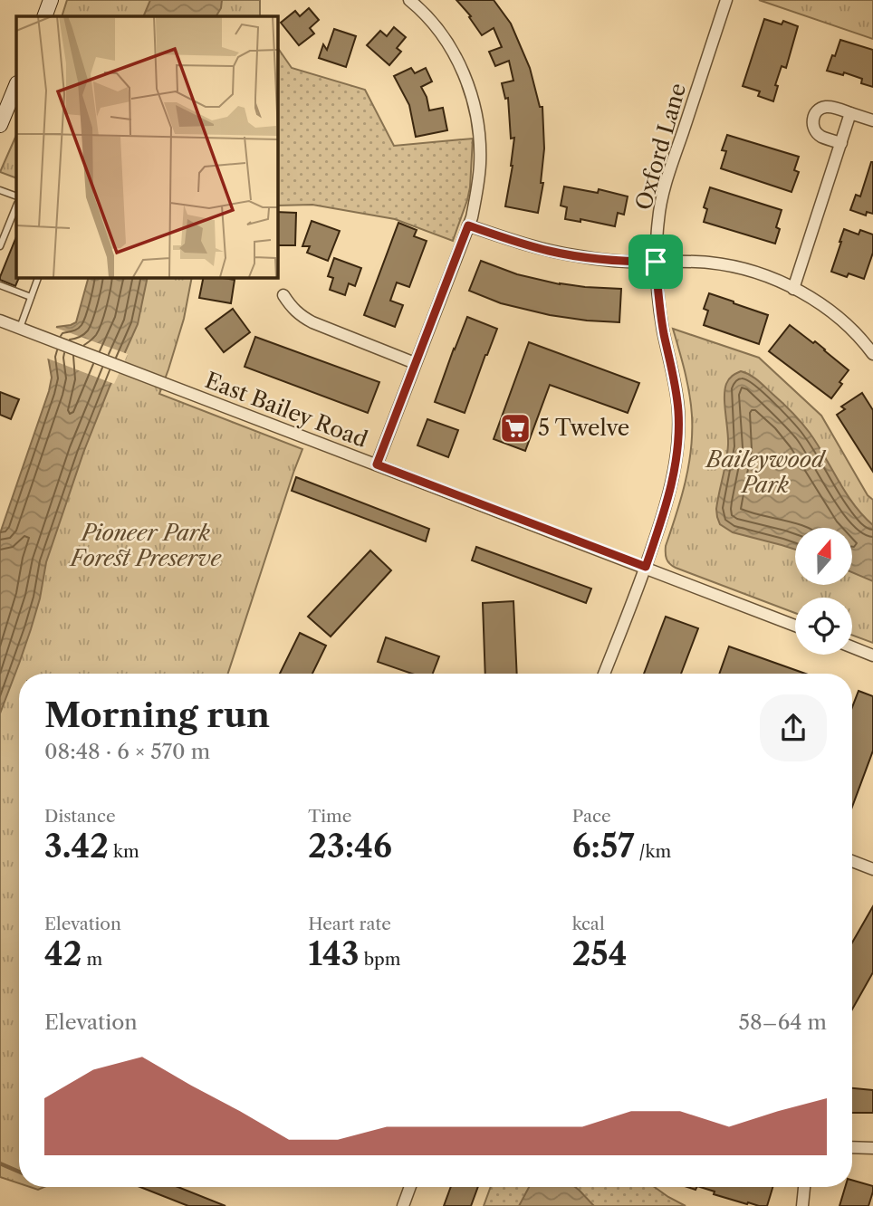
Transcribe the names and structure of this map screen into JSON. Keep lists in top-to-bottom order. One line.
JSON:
{"streets":{"street":["Oxford Lane","East Bailey Road"]},"crossings":[["Oxford Lane","East Bailey Road"]],"parks":["Baileywood Park","Pioneer Park Forest Preserve"],"places":{"supermarket":["5 Twelve"]},"north":"top","page":{"heading":["Morning run","08:48 · 6 × 570 m"],"stats":[["Distance","3.42 km"],["Time","23:46"],["Pace","6:57 /km"],["Elevation","42 m"],["Heart rate","143 bpm"],["kcal","254"]],"chart":["Elevation","58–64 m"]}}
